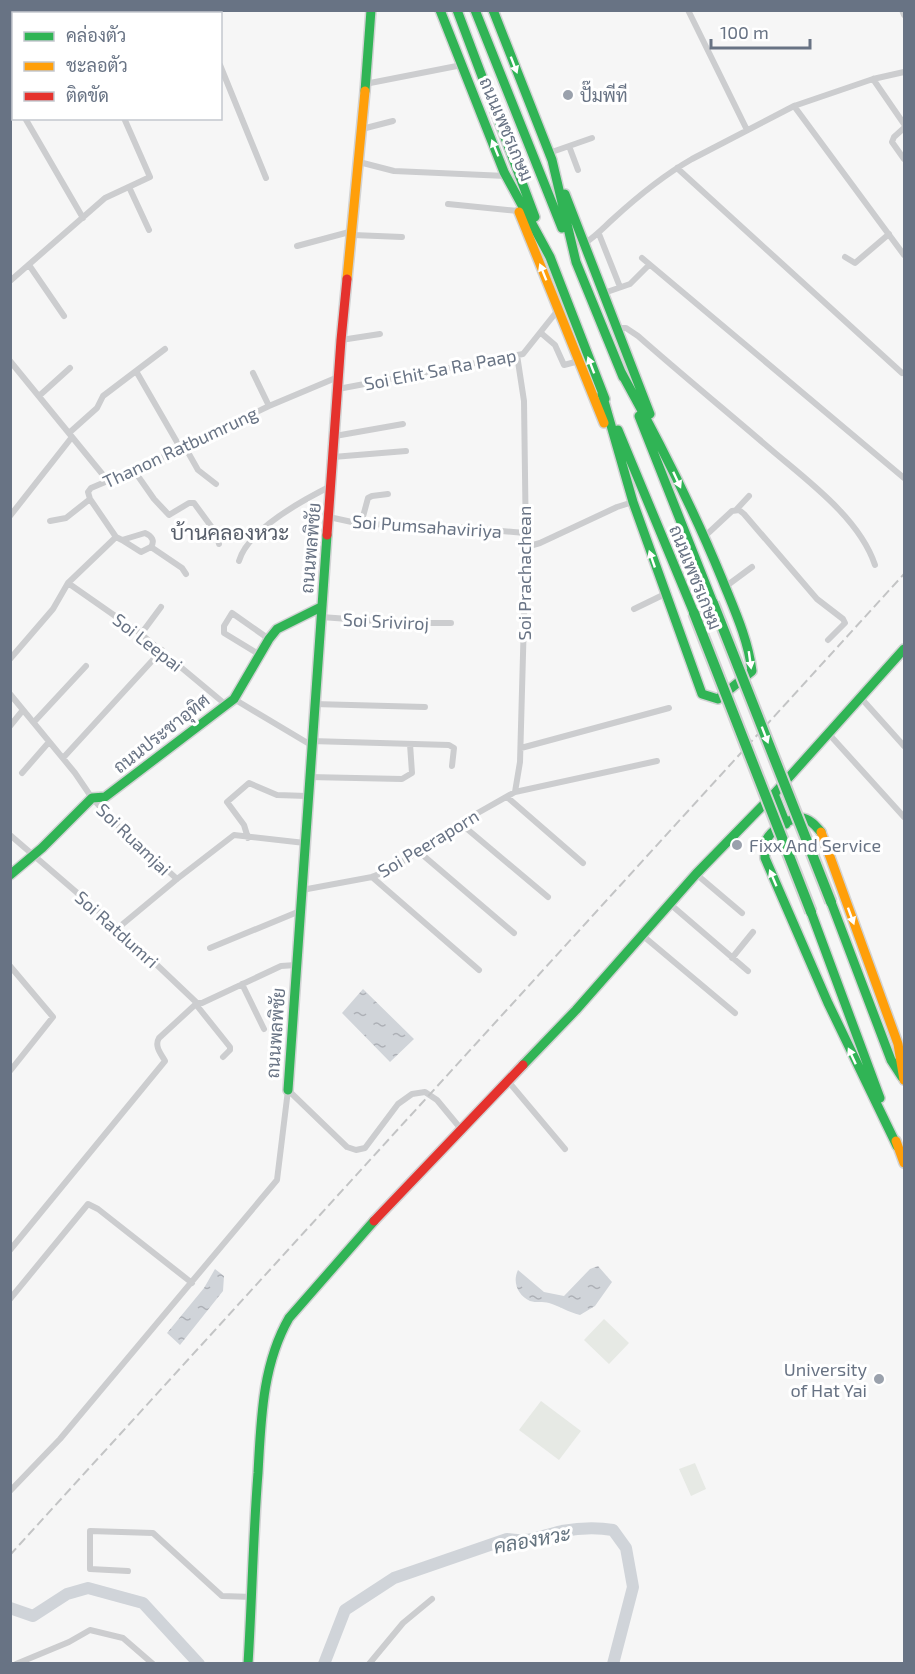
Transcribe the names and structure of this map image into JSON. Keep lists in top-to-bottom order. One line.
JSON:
{"streets":{"main road":["ถนนเพชรเกษม","ถนนพลพิชัย","ถนนประชาอุทิศ"],"street":["Soi Ehit Sa Ra Paap","Thanon Ratbumrung","Soi Pumsahaviriya","Soi Prachachean","Soi Sriviroj","Soi Leepai","Soi Ruamjai","Soi Peeraporn","Soi Ratdumri"]},"crossings":[["Soi Ehit Sa Ra Paap","ถนนพลพิชัย"],["Soi Ehit Sa Ra Paap","Soi Prachachean"],["Thanon Ratbumrung","ถนนพลพิชัย"],["Soi Pumsahaviriya","ถนนพลพิชัย"],["Soi Pumsahaviriya","Soi Prachachean"],["ถนนพลพิชัย","Soi Sriviroj"],["ถนนพลพิชัย","Soi Leepai"],["ถนนพลพิชัย","ถนนประชาอุทิศ"],["ถนนพลพิชัย","Soi Peeraporn"],["Soi Prachachean","Soi Peeraporn"],["Soi Sriviroj","ถนนประชาอุทิศ"],["Soi Leepai","ถนนประชาอุทิศ"],["ถนนประชาอุทิศ","Soi Ruamjai"],["ถนนประชาอุทิศ","Soi Ratdumri"]],"districts":["บ้านคลองหวะ"],"water":["คลองหวะ"],"places":["ปั๊มพีที","Fixx And Service","University of Hat Yai"],"legend":["คล่องตัว","ชะลอตัว","ติดขัด"],"scale_bar":"100 m"}
